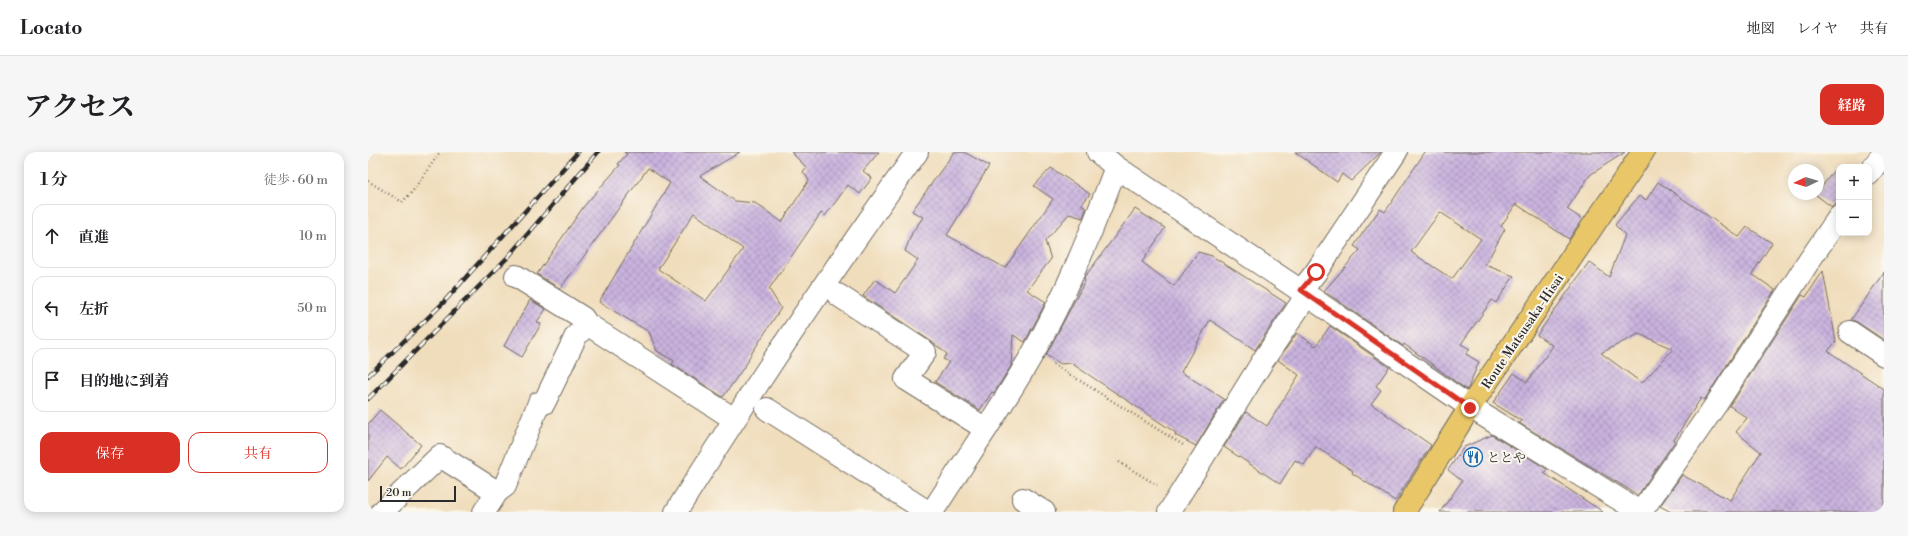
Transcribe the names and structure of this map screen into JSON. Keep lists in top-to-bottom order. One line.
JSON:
{"streets":{"main road":["Route Matsusaka-Hisai"]},"places":{"restaurant":["ととや"]},"scale_bar":"20 m","north":"left","page":{"header":"Locato","nav":["地図","レイヤ","共有"],"title":"アクセス","buttons":["経路",["保存","共有"]],"heading":["1 分","徒歩 · 60 m"],"map_buttons":["+","−"],"list":[["直進","10 m"],["左折","50 m"],"目的地に到着"],"scale":"20 m"}}
